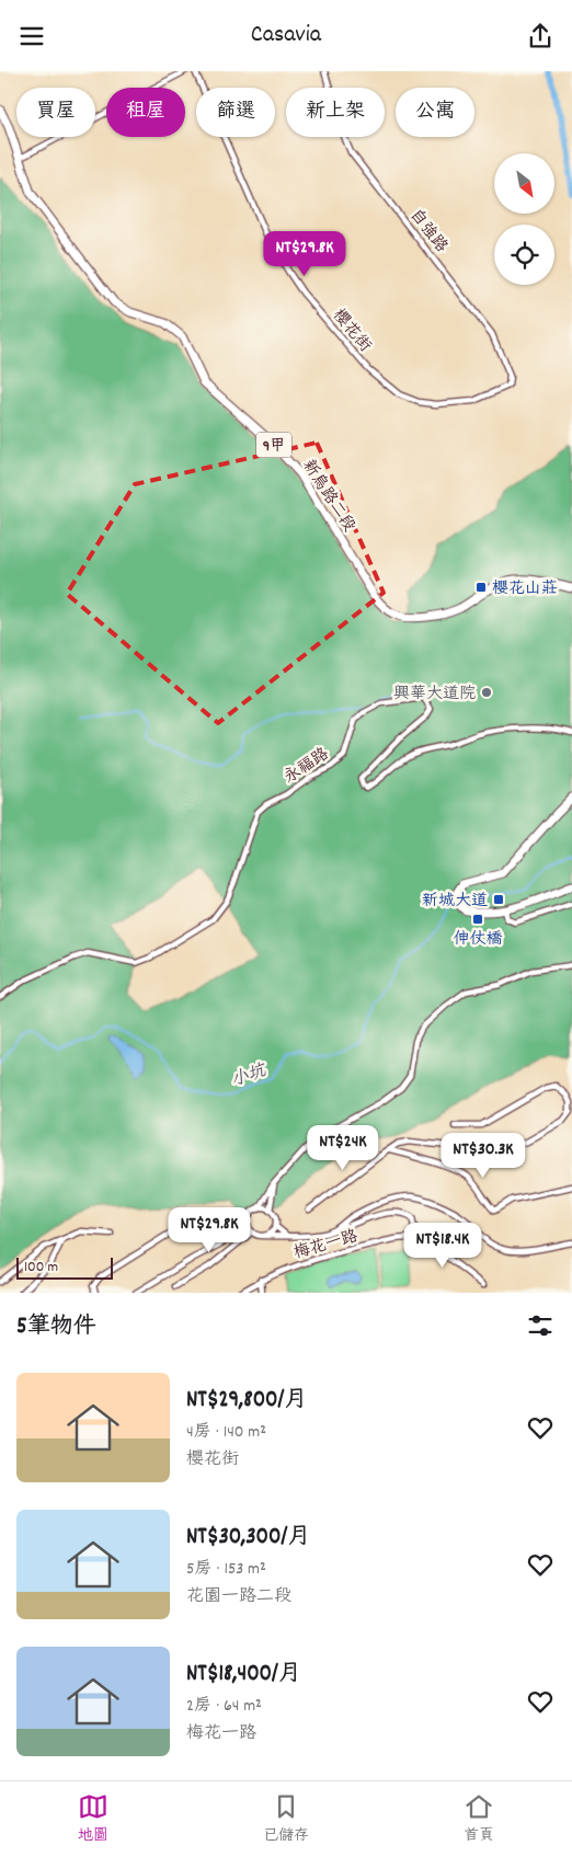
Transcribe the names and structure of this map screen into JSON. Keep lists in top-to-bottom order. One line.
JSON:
{"streets":{"main road":["9甲","新烏路二段"],"street":["自強路","櫻花街","永福路","梅花一路"]},"crossings":[["自強路","櫻花街"]],"water":["小坑"],"places":{"transit":["櫻花山莊","新城大道","伸仗橋"],"other":["興華大道院"]},"scale_bar":"100 m","north":"bottom right","page":{"header":"Casavia","chip":["買屋","租屋","篩選","新上架","公寓"],"price":["NT$29.8K","NT$24K","NT$30.3K","NT$29.8K","NT$18.4K"],"scale":"100 m","heading":"5筆物件","list":[{"name":"NT$29,800/月","note":"4房 · 140 m² · 櫻花街"},{"name":"NT$30,300/月","note":"5房 · 153 m² · 花園一路二段"},{"name":"NT$18,400/月","note":"2房 · 64 m² · 梅花一路"}],"tabs":["地圖","已儲存","首頁"]}}
